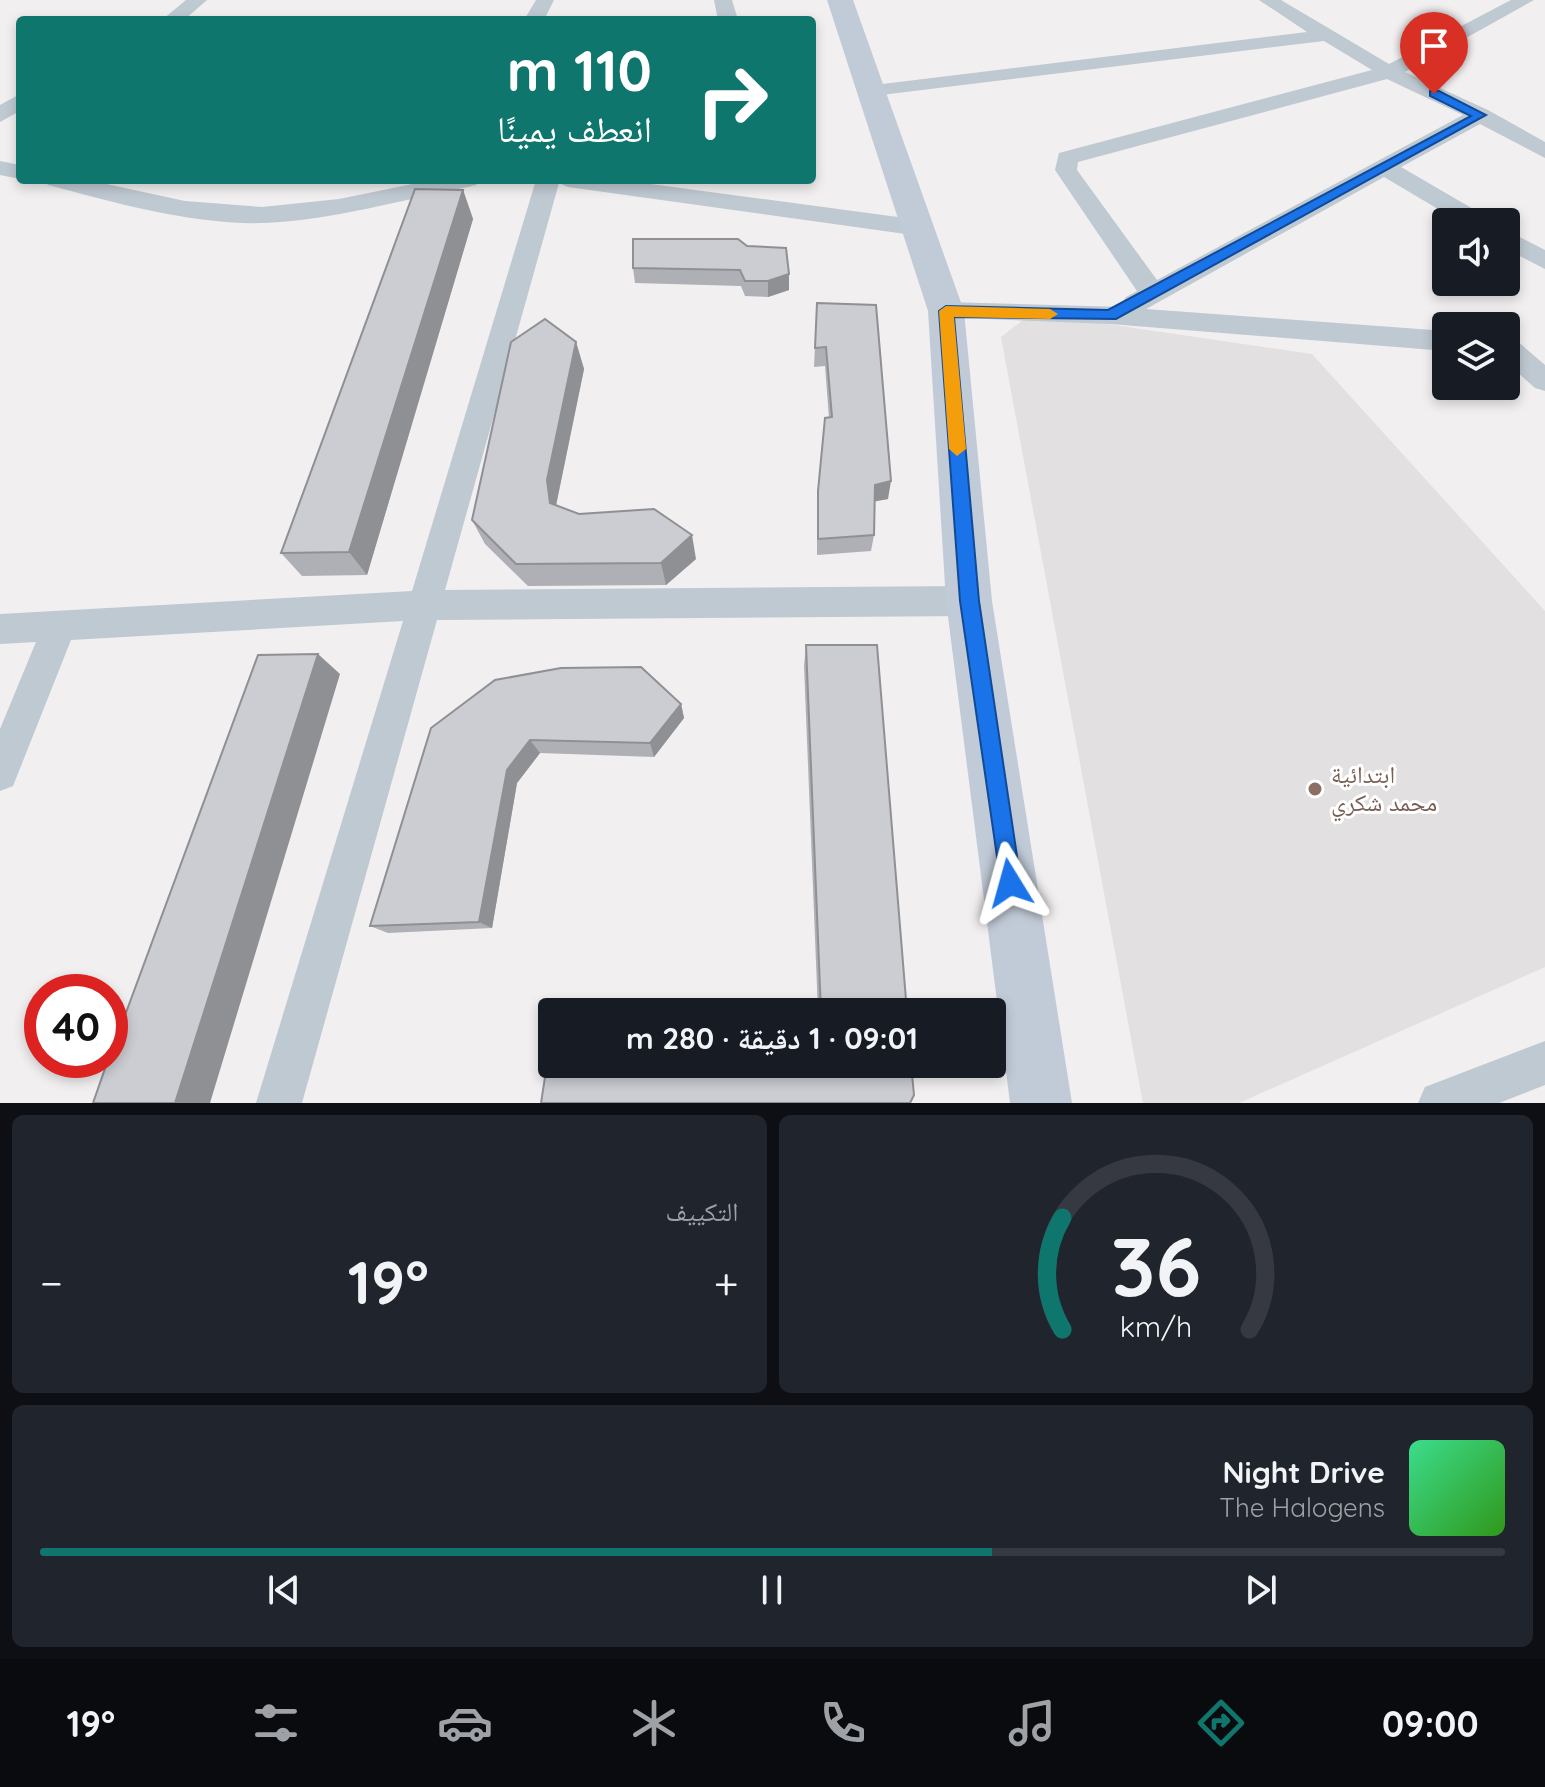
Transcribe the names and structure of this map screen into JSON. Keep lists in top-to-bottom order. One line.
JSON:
{"places":["ابتدائية محمد شكري"],"page":{"turn":["110 m","انعطف يمينًا"],"limit":"40","trip":"09:01 · 1 دقيقة · 280 m","tile":"التكييف","heat":["−","19°","+"],"song":["Night Drive","The Halogens"],"tabs":["09:00","19°"],"gauge":["36","km/h"]}}
